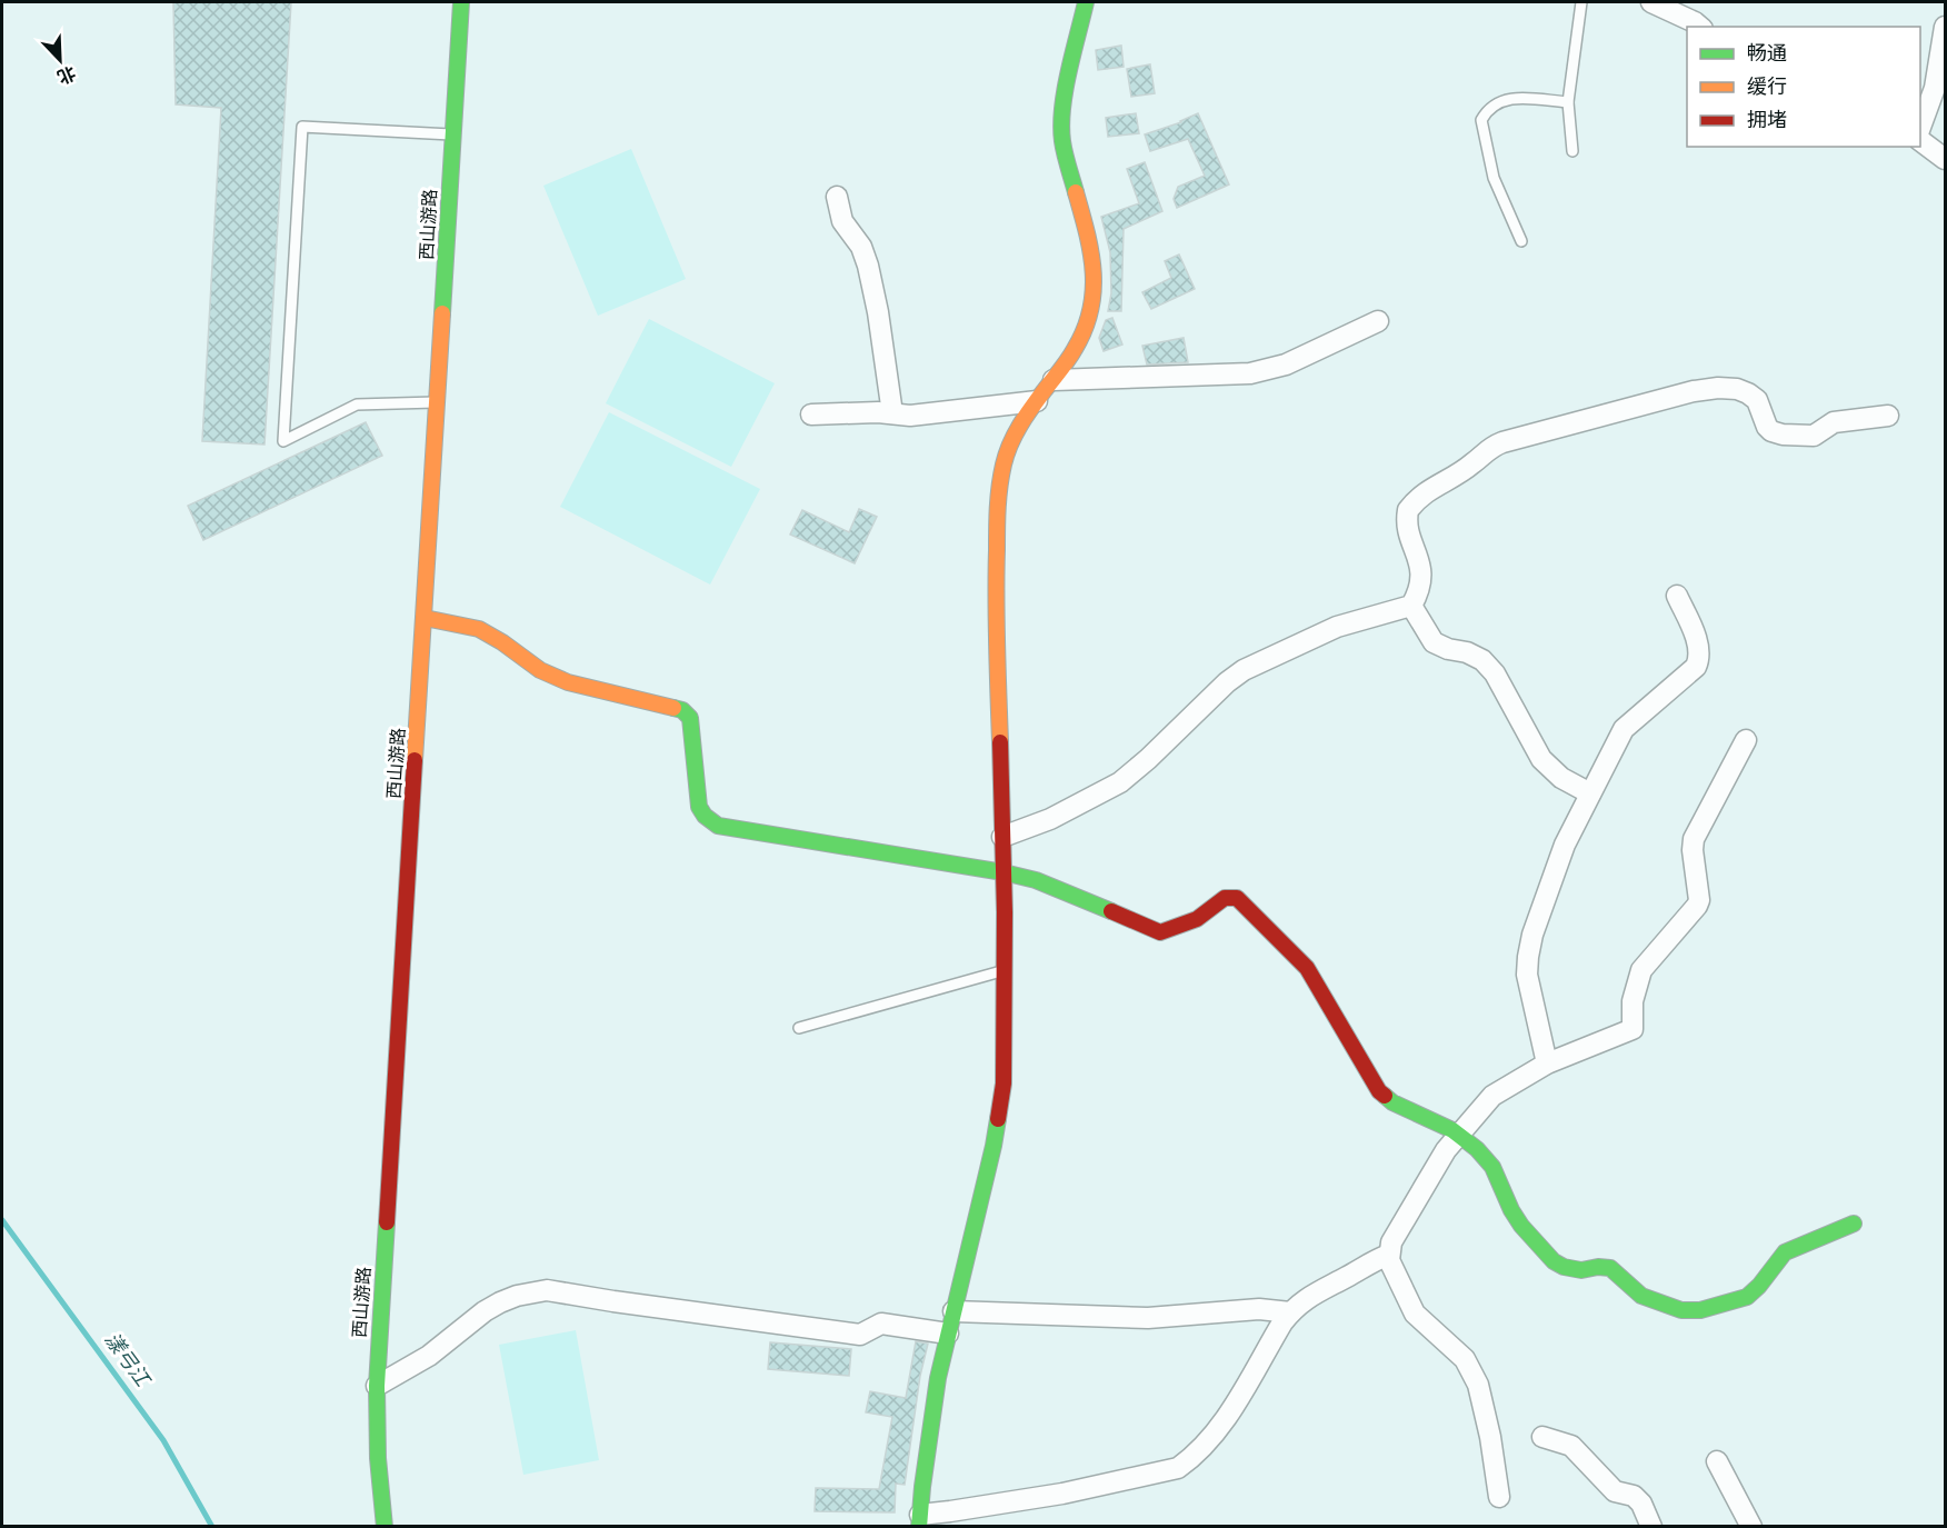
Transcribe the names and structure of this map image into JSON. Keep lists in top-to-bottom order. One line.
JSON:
{"streets":{"street":["西山游路"]},"water":["漾弓江"],"legend":["畅通","缓行","拥堵"],"north":"bottom right"}
